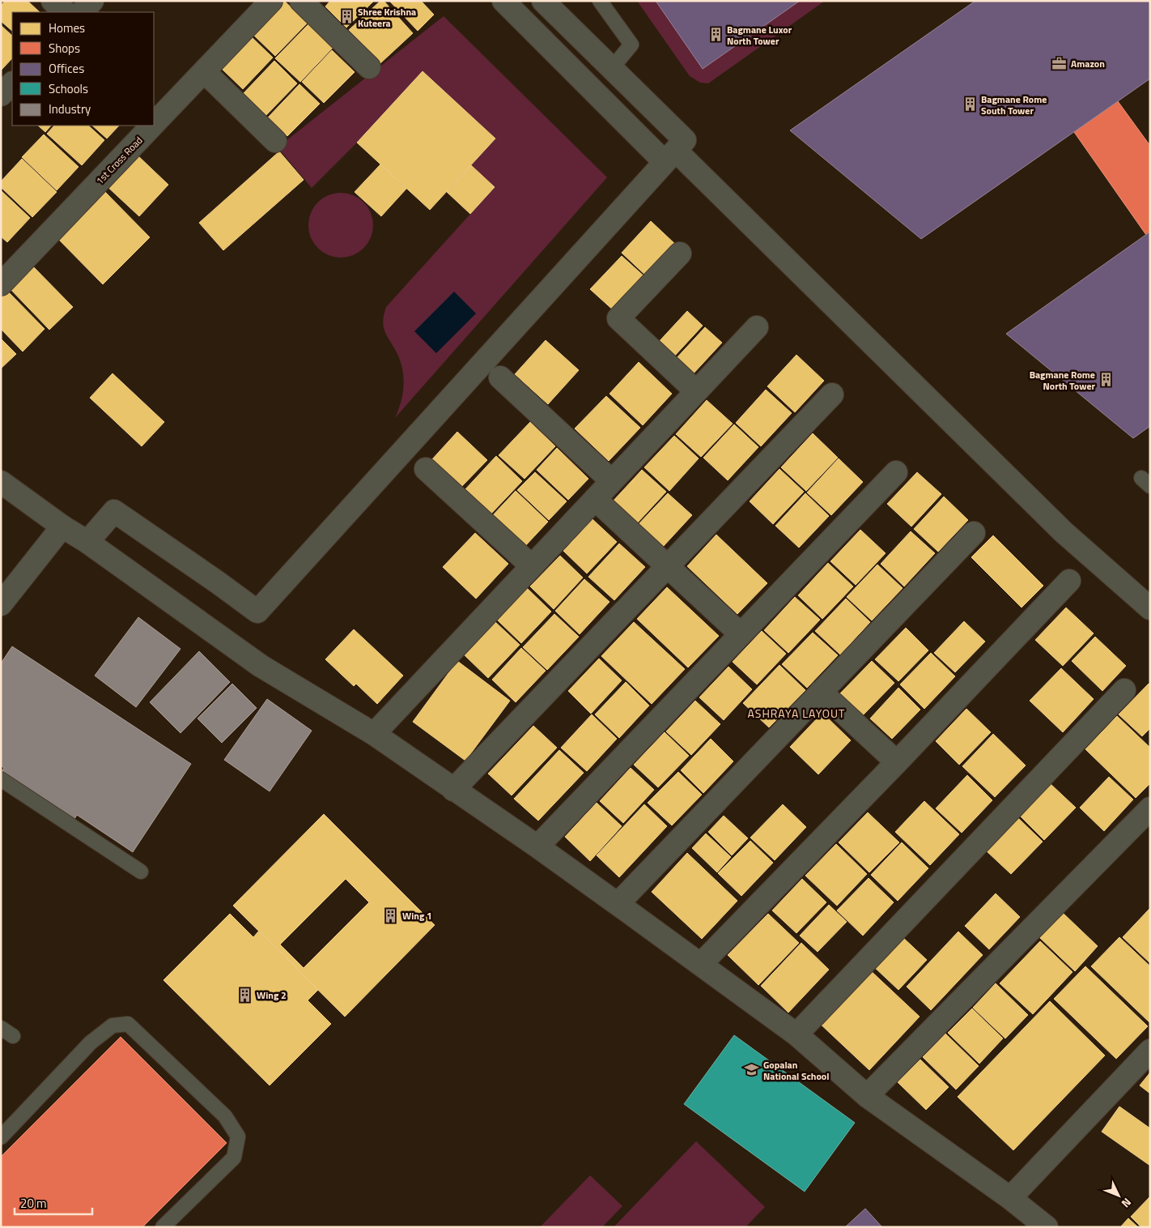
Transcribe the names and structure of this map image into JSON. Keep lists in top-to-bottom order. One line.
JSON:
{"streets":{"street":["1st Cross Road"]},"districts":["ASHRAYA LAYOUT"],"places":{"building":["Shree Krishna Kuteera","Bagmane Luxor North Tower","Bagmane Rome South Tower","Bagmane Rome North Tower","Wing 1","Wing 2"],"office":["Amazon"],"school or university":["Gopalan National School"]},"legend":["Homes","Shops","Offices","Schools","Industry"],"scale_bar":"20 m","north":"bottom right"}
